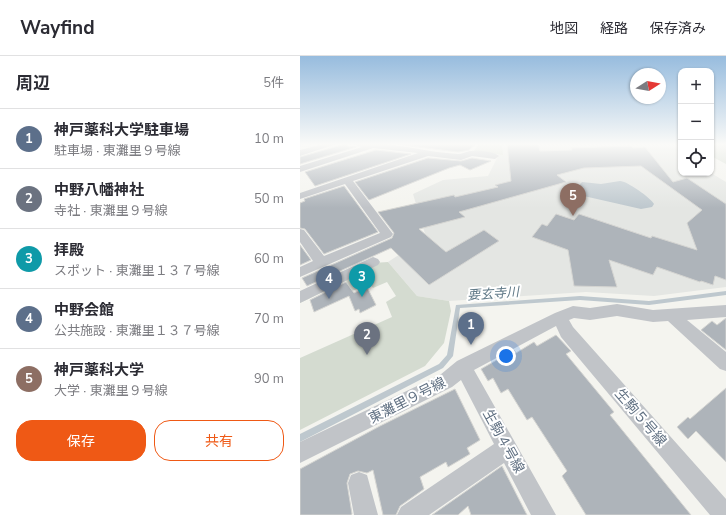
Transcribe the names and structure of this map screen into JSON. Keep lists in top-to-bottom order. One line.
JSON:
{"streets":{"street":["東灘里９号線","生駒５号線","生駒４号線"]},"crossings":[["東灘里９号線","生駒５号線"],["東灘里９号線","生駒４号線"]],"water":["要玄寺川"],"north":"right","page":{"header":"Wayfind","nav":["地図","経路","保存済み"],"heading":["周辺","5件"],"map_buttons":["+","−"],"list":[{"mark":"1","name":"神戸薬科大学駐車場","note":"駐車場 · 東灘里９号線","value":"10 m"},{"mark":"2","name":"中野八幡神社","note":"寺社 · 東灘里９号線","value":"50 m"},{"mark":"3","name":"拝殿","note":"スポット · 東灘里１３７号線","value":"60 m"},{"mark":"4","name":"中野会館","note":"公共施設 · 東灘里１３７号線","value":"70 m"},{"mark":"5","name":"神戸薬科大学","note":"大学 · 東灘里９号線","value":"90 m"}],"pins":["5","3","4","1","2"],"buttons":["保存","共有"]}}
